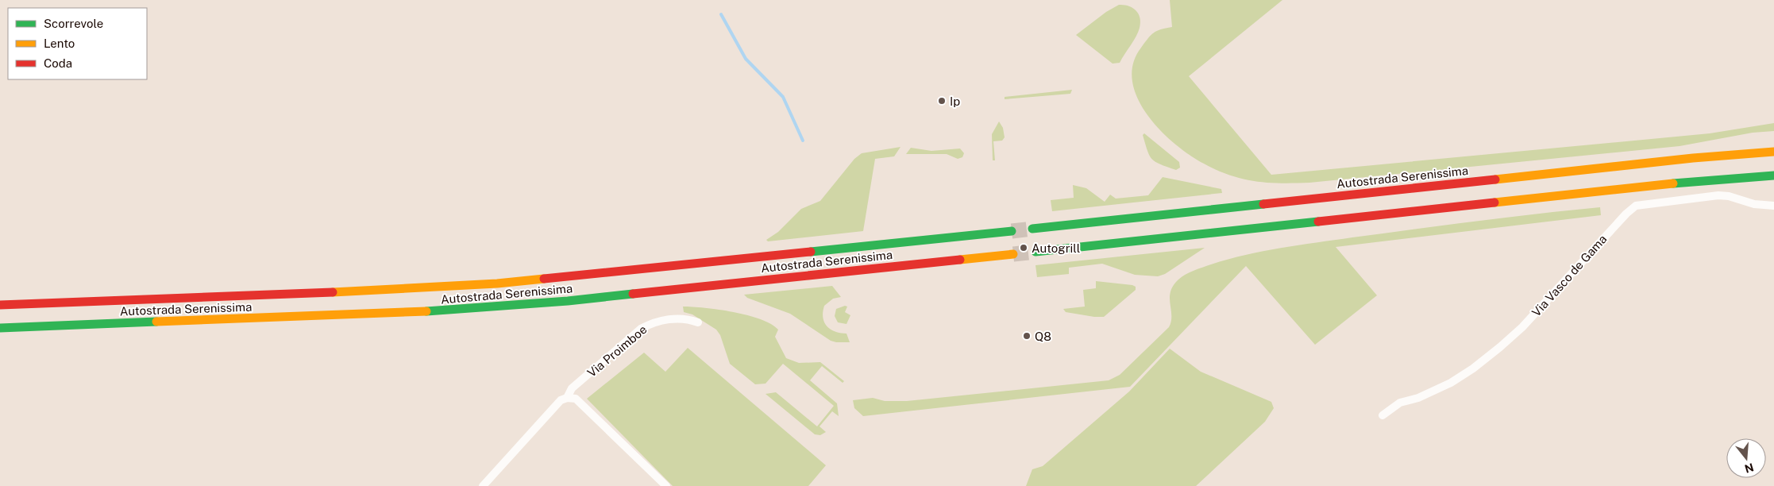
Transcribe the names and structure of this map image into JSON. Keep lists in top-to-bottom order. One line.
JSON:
{"streets":{"highway":["Autostrada Serenissima"],"street":["Via Vasco de Gama","Via Proimboe"]},"places":["Ip","Autogrill","Q8"],"legend":["Scorrevole","Lento","Coda"],"north":"bottom"}
